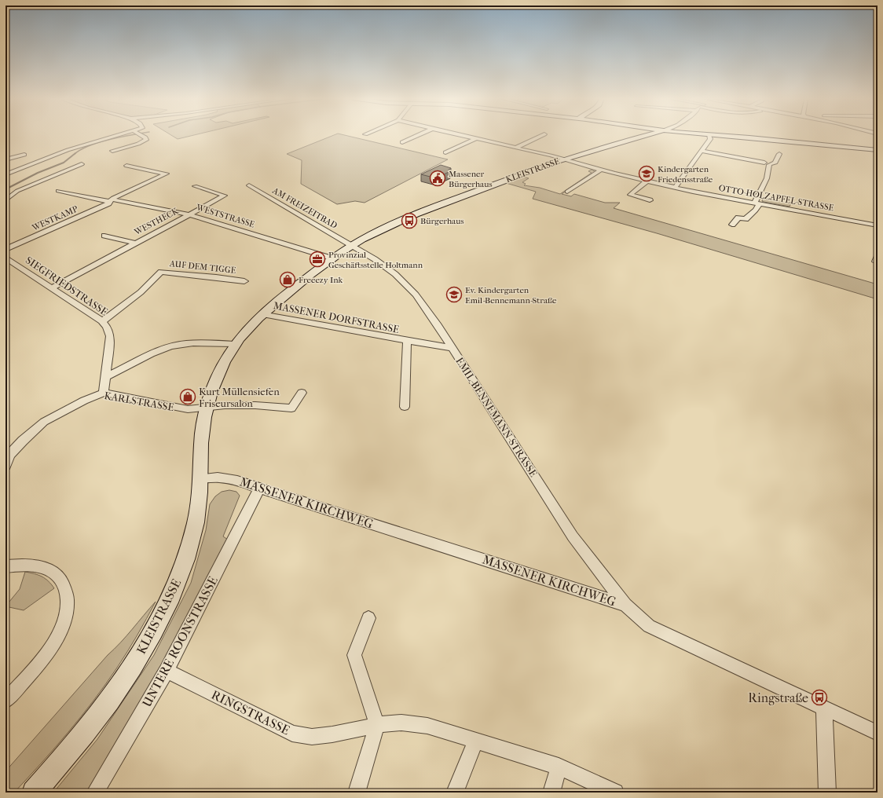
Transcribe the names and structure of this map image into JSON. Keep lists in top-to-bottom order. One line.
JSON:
{"streets":{"main road":["KLEISTRASSE"],"street":["OTTO-HOLZAPFEL-STRASSE","AM FREIZEITBAD","WESTSTRASSE","WESTKAMP","WESTHECK","AUF DEM TIGGE","SIEGFRIEDSTRASSE","MASSENER DORFSTRASSE","KARLSTRASSE","EMIL-BENNEMANN-STRASSE","MASSENER KIRCHWEG","UNTERE ROONSTRASSE","RINGSTRASSE"]},"crossings":[["KLEISTRASSE","OTTO-HOLZAPFEL-STRASSE"],["KLEISTRASSE","AM FREIZEITBAD"],["KLEISTRASSE","WESTSTRASSE"],["KLEISTRASSE","MASSENER DORFSTRASSE"],["KLEISTRASSE","KARLSTRASSE"],["KLEISTRASSE","EMIL-BENNEMANN-STRASSE"],["KLEISTRASSE","MASSENER KIRCHWEG"],["AM FREIZEITBAD","EMIL-BENNEMANN-STRASSE"],["WESTSTRASSE","WESTKAMP"],["WESTSTRASSE","WESTHECK"],["WESTHECK","SIEGFRIEDSTRASSE"],["AUF DEM TIGGE","SIEGFRIEDSTRASSE"],["SIEGFRIEDSTRASSE","KARLSTRASSE"],["MASSENER DORFSTRASSE","EMIL-BENNEMANN-STRASSE"],["EMIL-BENNEMANN-STRASSE","MASSENER KIRCHWEG"],["MASSENER KIRCHWEG","UNTERE ROONSTRASSE"],["UNTERE ROONSTRASSE","RINGSTRASSE"]],"places":{"school or university":["Kindergarten Friedensstraße","Ev. Kindergarten Emil-Bennemann-Straße"],"public building":["Massener Bürgerhaus"],"bus stop":["Bürgerhaus","Ringstraße"],"office":["Provinzial Geschäftsstelle Holtmann"],"shop":["Freeezy Ink","Kurt Müllensiefen Friseursalon"]}}
